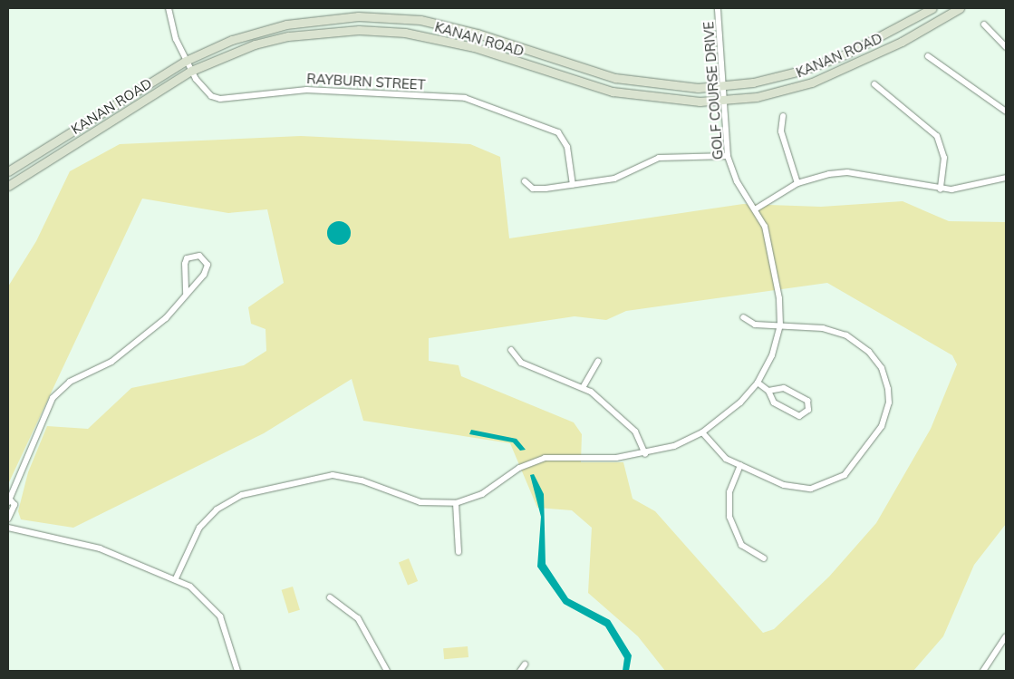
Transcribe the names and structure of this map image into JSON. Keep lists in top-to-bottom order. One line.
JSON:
{"streets":{"main road":["KANAN ROAD"],"street":["RAYBURN STREET","GOLF COURSE DRIVE"]},"crossings":[["KANAN ROAD","RAYBURN STREET"],["KANAN ROAD","GOLF COURSE DRIVE"]]}
